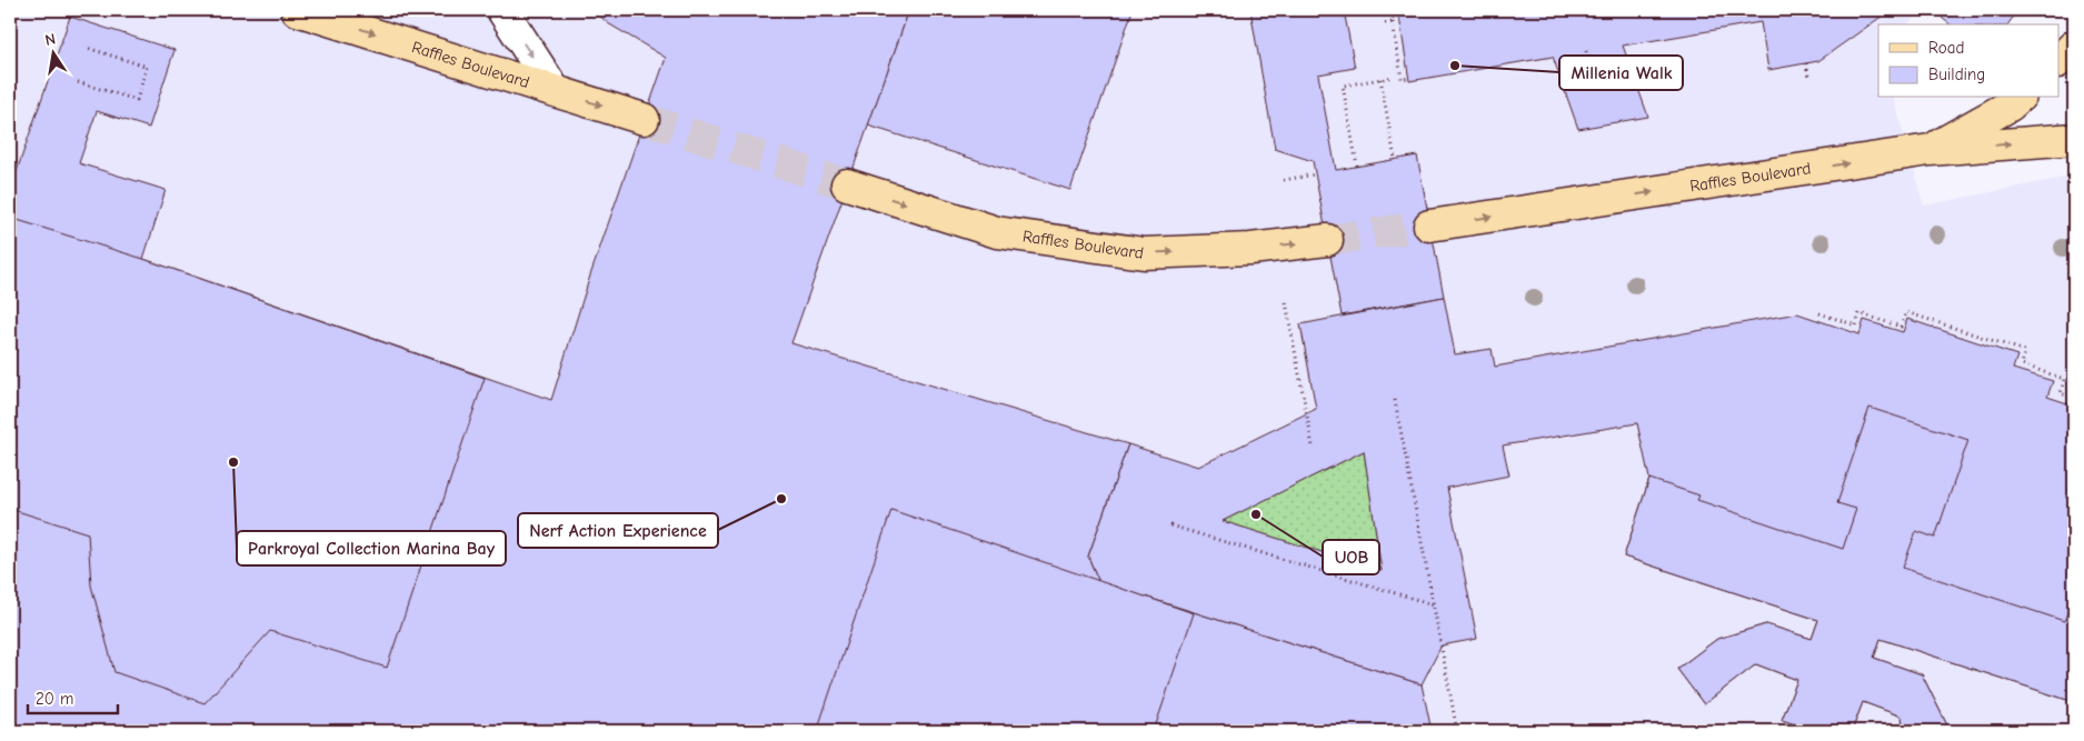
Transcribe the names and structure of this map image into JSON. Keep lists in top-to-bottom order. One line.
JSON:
{"streets":{"main road":["Raffles Boulevard"]},"one_way":["Raffles Boulevard"],"places":["Millenia Walk","Parkroyal Collection Marina Bay","Nerf Action Experience","UOB"],"legend":["Road","Building"],"scale_bar":"20 m","north":"top"}
